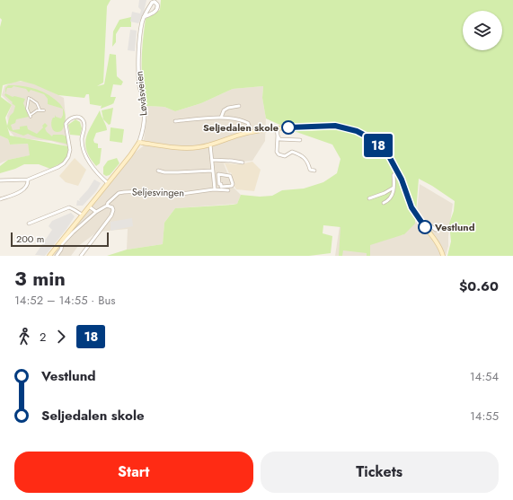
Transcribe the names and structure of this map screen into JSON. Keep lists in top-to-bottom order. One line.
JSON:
{"streets":{"main road":["Løvåsveien"],"street":["Seljesvingen"]},"places":["Seljedalen skole","Vestlund"],"lines":["bus line 18"],"scale_bar":"200 m","page":{"on_map":"18","scale":"200 m","heading":["3 min","14:52 – 14:55 · Bus","$0.60"],"legs":["2","18"],"list":[{"name":"Vestlund","value":"14:54"},{"name":"Seljedalen skole","value":"14:55"}],"buttons":["Start","Tickets"]}}
